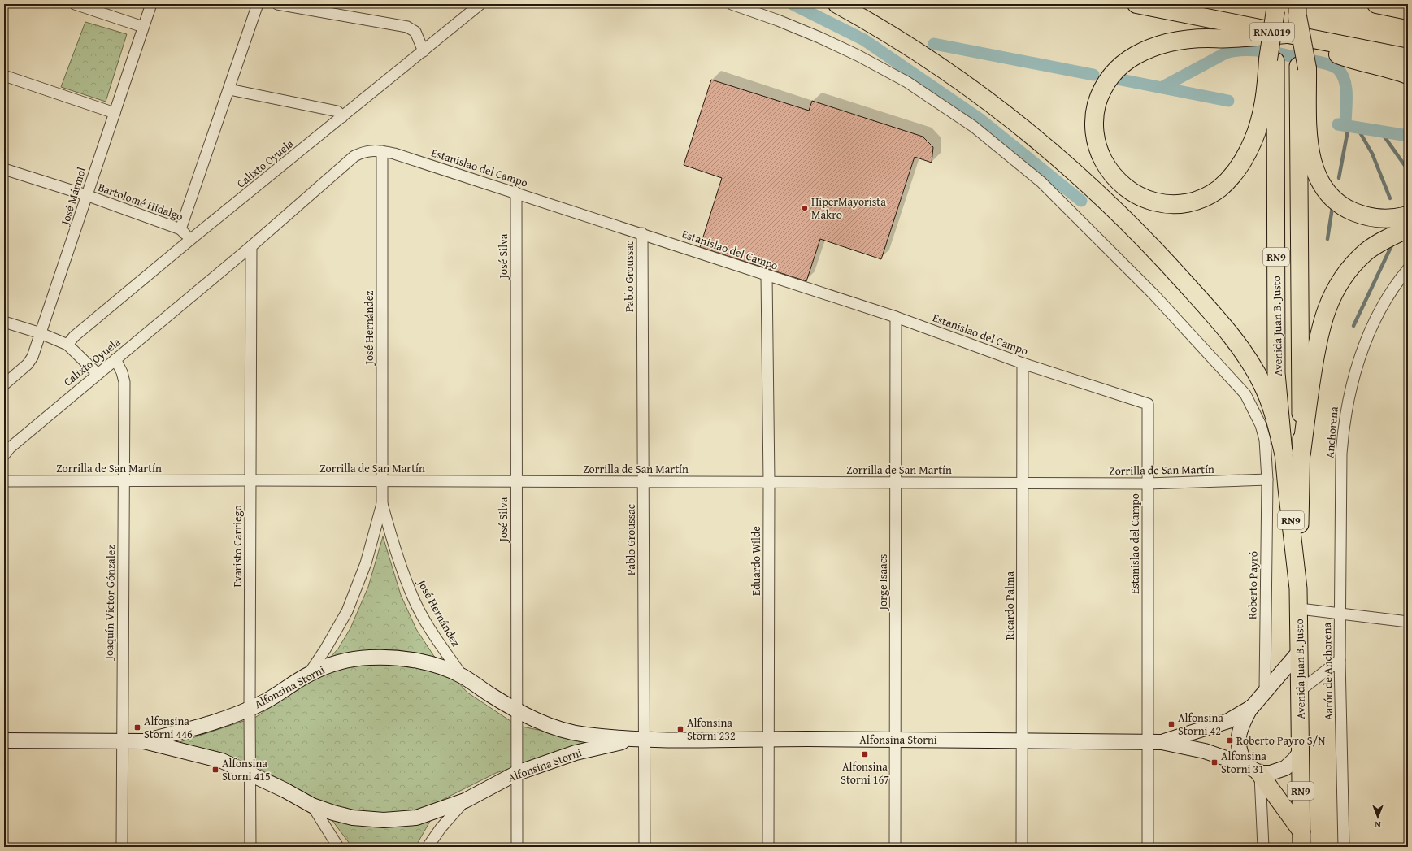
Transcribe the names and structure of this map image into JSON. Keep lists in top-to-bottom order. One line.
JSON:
{"streets":{"highway":["RNA019"],"main road":["RN9","Avenida Juan B. Justo"],"street":["Calixto Oyuela","Estanislao del Campo","José Mármol","Bartolomé Hidalgo","José Silva","Pablo Groussac","José Hernández","Anchorena","Zorrilla de San Martín","Evaristo Carriego","Eduardo Wilde","Jorge Isaacs","Roberto Payró","Joaquín Victor Gónzalez","Ricardo Palma","Aarón de Anchorena","Alfonsina Storni"]},"crossings":[["Calixto Oyuela","Estanislao del Campo"],["Calixto Oyuela","Bartolomé Hidalgo"],["Calixto Oyuela","José Hernández"],["Calixto Oyuela","Evaristo Carriego"],["Calixto Oyuela","Joaquín Victor Gónzalez"],["Estanislao del Campo","José Silva"],["Estanislao del Campo","Pablo Groussac"],["Estanislao del Campo","José Hernández"],["Estanislao del Campo","Zorrilla de San Martín"],["Estanislao del Campo","Eduardo Wilde"],["Estanislao del Campo","Jorge Isaacs"],["Estanislao del Campo","Ricardo Palma"],["Estanislao del Campo","Alfonsina Storni"],["José Mármol","Bartolomé Hidalgo"],["José Silva","Zorrilla de San Martín"],["José Silva","Alfonsina Storni"],["Pablo Groussac","Zorrilla de San Martín"],["Pablo Groussac","Alfonsina Storni"],["Avenida Juan B. Justo","Alfonsina Storni"],["José Hernández","Zorrilla de San Martín"],["José Hernández","Alfonsina Storni"],["Anchorena","Aarón de Anchorena"],["Zorrilla de San Martín","Evaristo Carriego"],["Zorrilla de San Martín","Eduardo Wilde"],["Zorrilla de San Martín","Jorge Isaacs"],["Zorrilla de San Martín","Roberto Payró"],["Zorrilla de San Martín","Joaquín Victor Gónzalez"],["Zorrilla de San Martín","Ricardo Palma"],["Evaristo Carriego","Alfonsina Storni"],["Eduardo Wilde","Alfonsina Storni"],["Jorge Isaacs","Alfonsina Storni"],["Roberto Payró","Alfonsina Storni"],["Joaquín Victor Gónzalez","Alfonsina Storni"],["Ricardo Palma","Alfonsina Storni"]],"places":{"other":["HiperMayorista Makro"],"transit":["Alfonsina Storni 42","Alfonsina Storni 446","Alfonsina Storni 232","Roberto Payro S/N","Alfonsina Storni 167","Alfonsina Storni 31","Alfonsina Storni 415"]},"north":"bottom"}
